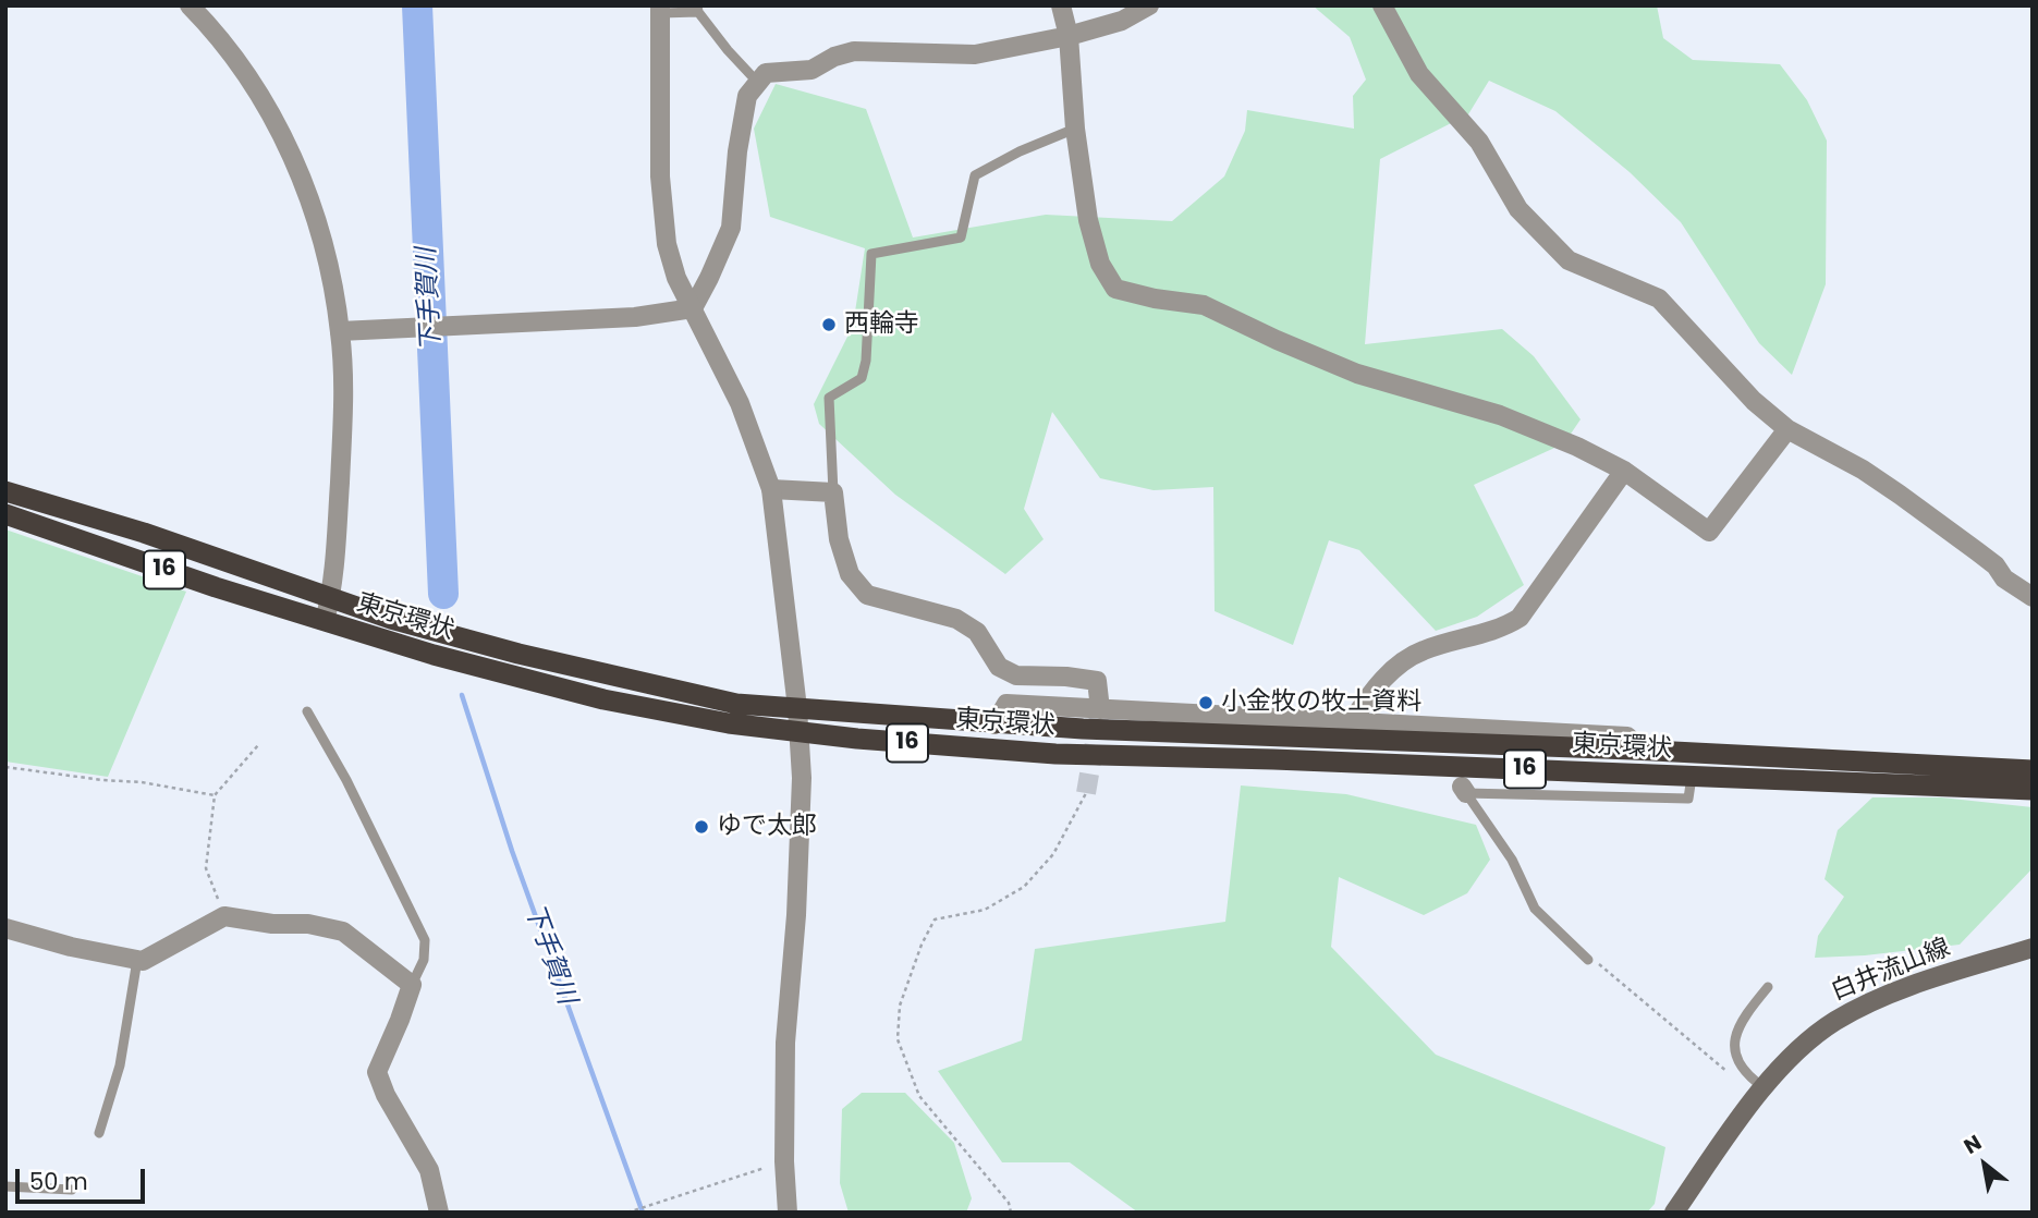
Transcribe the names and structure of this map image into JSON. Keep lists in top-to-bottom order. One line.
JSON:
{"streets":{"highway":["16","東京環状"],"main road":["白井流山線"]},"water":["下手賀川"],"places":["西輪寺","小金牧の牧士資料","ゆで太郎"],"scale_bar":"50 m","north":"top left"}
